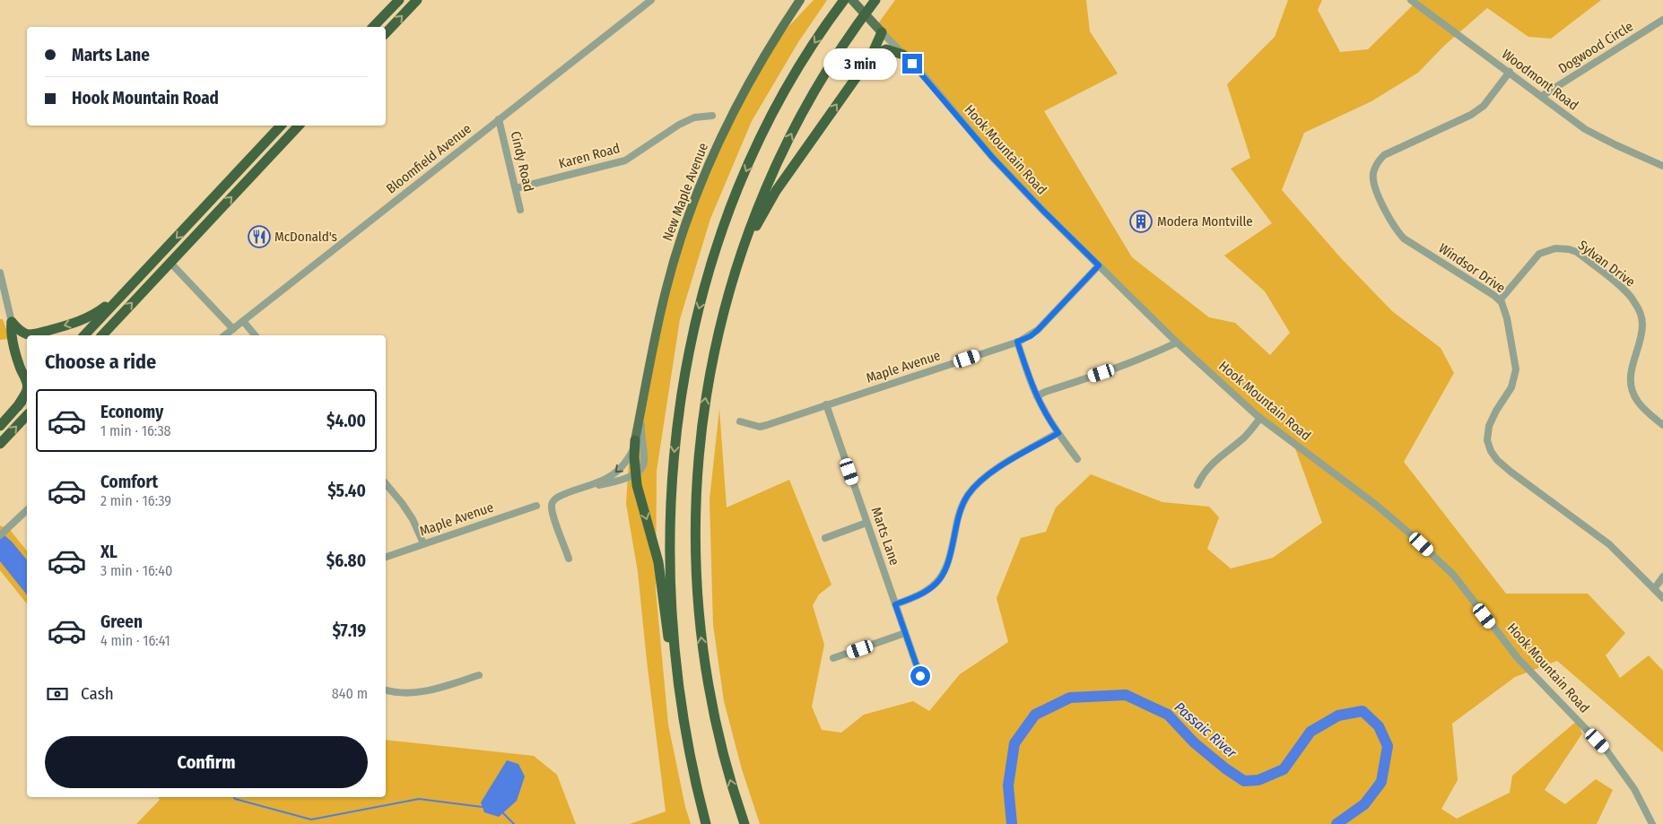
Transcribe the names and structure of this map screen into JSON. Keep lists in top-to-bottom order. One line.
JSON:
{"streets":{"main road":["Hook Mountain Road","New Maple Avenue"],"street":["Dogwood Circle","Woodmont Road","Karen Road","Bloomfield Avenue","Cindy Road","Sylvan Drive","Windsor Drive","Maple Avenue","Marts Lane"]},"crossings":[["Dogwood Circle","Woodmont Road"],["Woodmont Road","Windsor Drive"],["Hook Mountain Road","Maple Avenue"],["Karen Road","Cindy Road"],["Bloomfield Avenue","Cindy Road"],["Sylvan Drive","Windsor Drive"],["Maple Avenue","Marts Lane"]],"water":["Passaic River"],"places":{"building":["Modera Montville"],"restaurant":["McDonald's"]},"page":{"banner":["Marts Lane","Hook Mountain Road"],"bubble":"3 min","heading":"Choose a ride","list":[{"name":"Economy","note":"1 min · 16:38","value":"$4.00"},{"name":"Comfort","note":"2 min · 16:39","value":"$5.40"},{"name":"XL","note":"3 min · 16:40","value":"$6.80"},{"name":"Green","note":"4 min · 16:41","value":"$7.19"}],"pay":["Cash","840 m"],"buttons":"Confirm"}}
